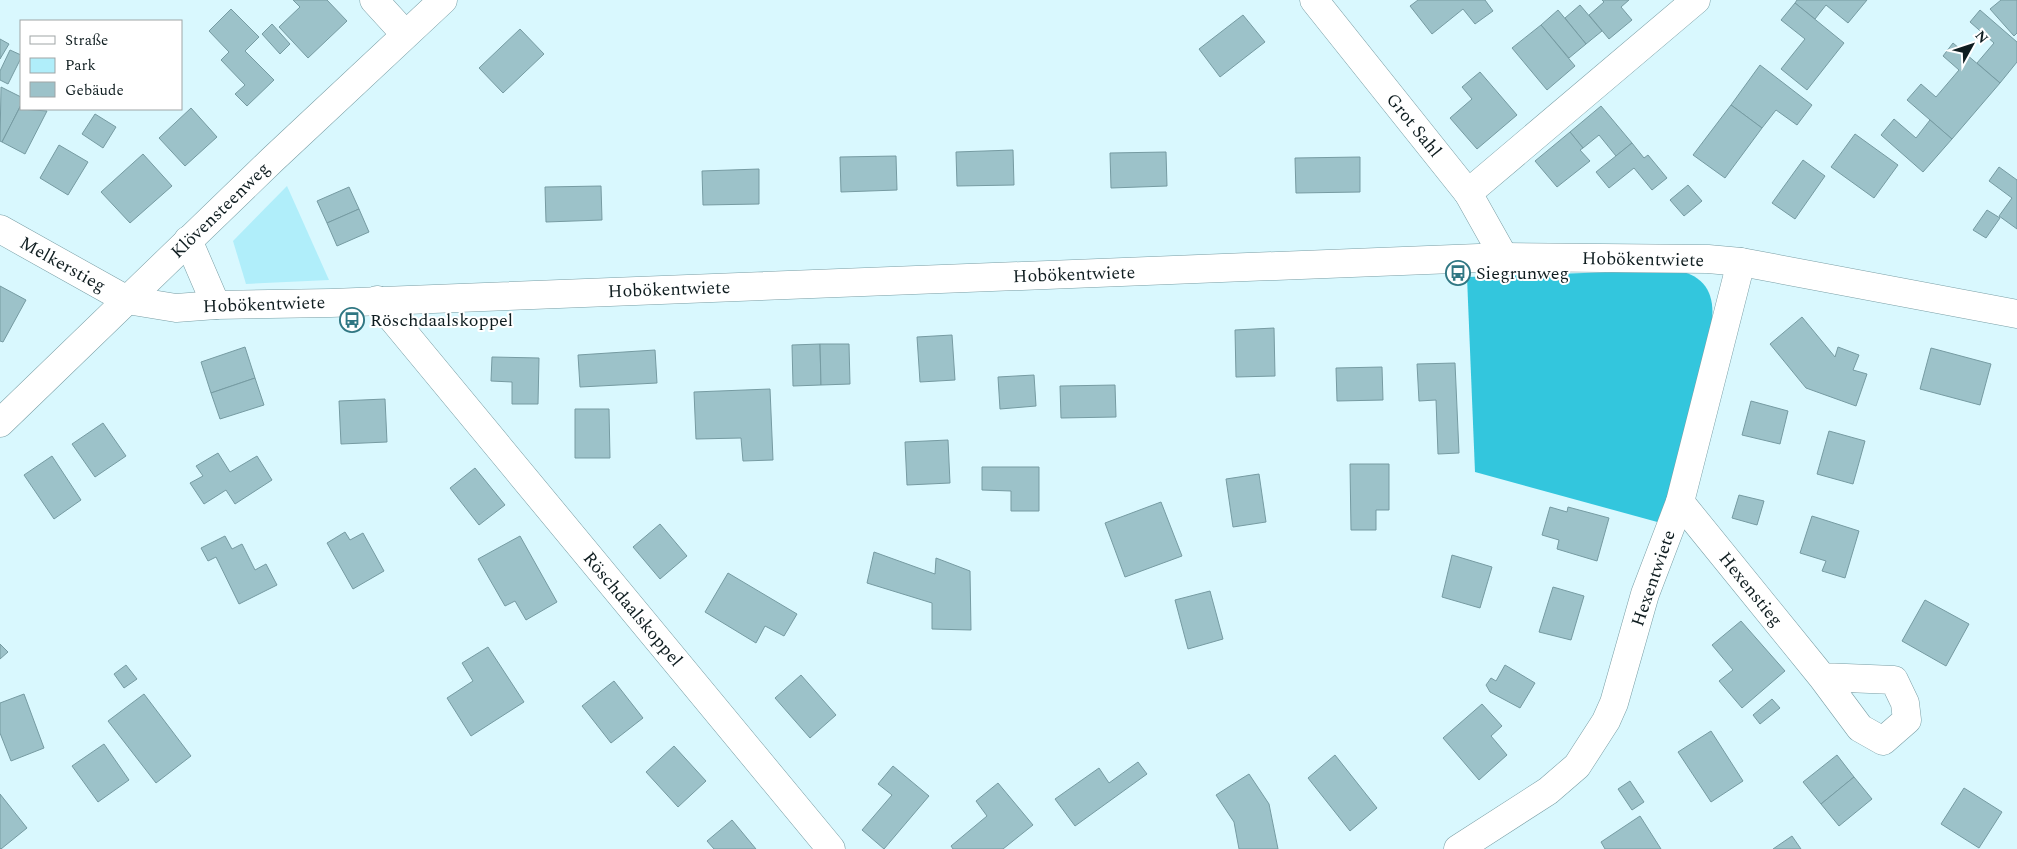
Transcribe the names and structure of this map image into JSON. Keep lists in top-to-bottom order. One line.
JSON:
{"streets":{"street":["Grot Sahl","Klövensteenweg","Hobökentwiete","Melkerstieg","Hexentwiete","Hexenstieg","Röschdaalskoppel"]},"crossings":[["Grot Sahl","Hobökentwiete"],["Klövensteenweg","Hobökentwiete"],["Klövensteenweg","Melkerstieg"],["Hobökentwiete","Melkerstieg"],["Hobökentwiete","Hexentwiete"],["Hobökentwiete","Röschdaalskoppel"],["Hexentwiete","Hexenstieg"]],"places":{"bus stop":["Siegrunweg","Röschdaalskoppel"]},"legend":["Straße","Park","Gebäude"],"north":"top right"}
